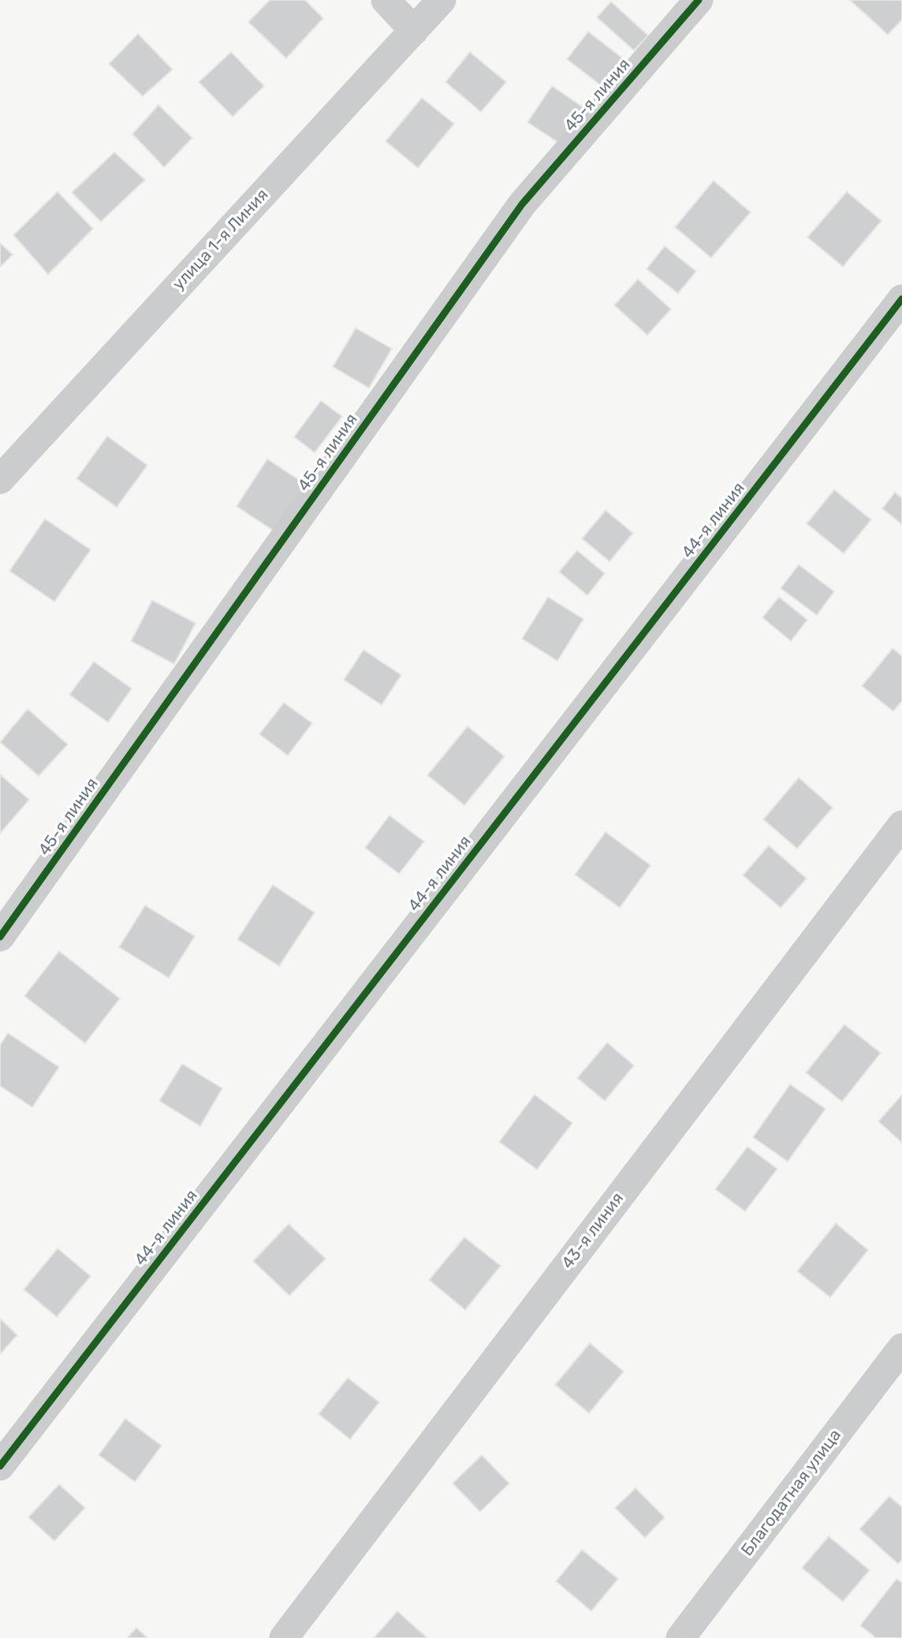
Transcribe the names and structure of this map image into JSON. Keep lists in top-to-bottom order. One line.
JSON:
{"streets":{"street":["45-я линия","улица 1-я Линия","44-я линия","43-я линия","Благодатная улица"]}}
